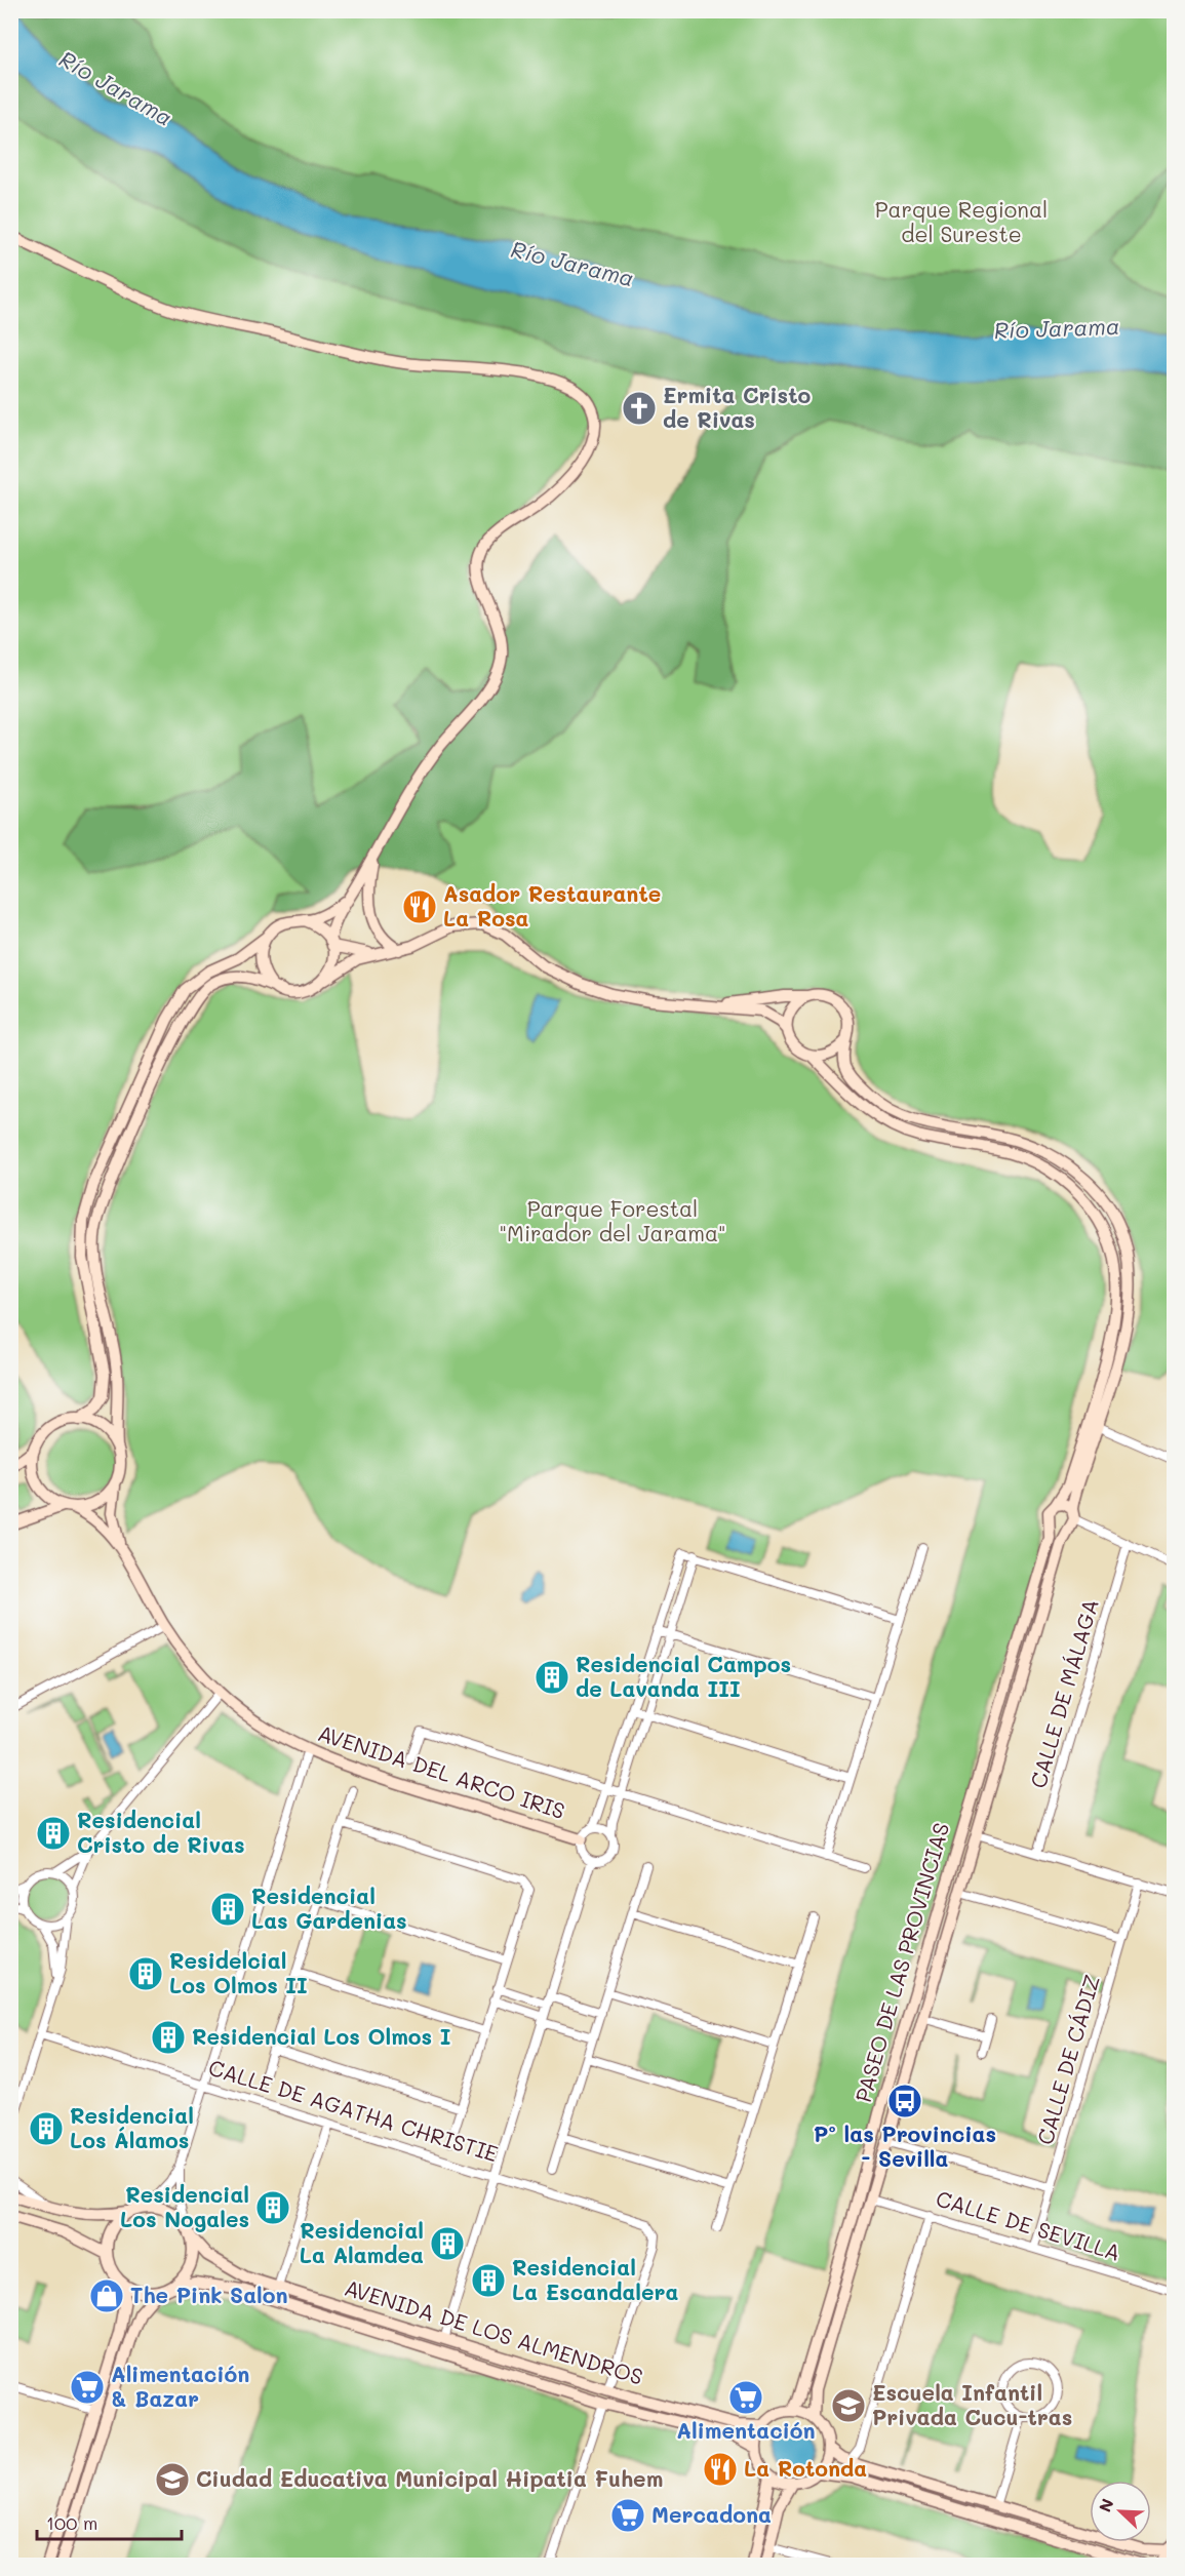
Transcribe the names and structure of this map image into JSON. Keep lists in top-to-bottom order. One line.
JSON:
{"streets":{"street":["CALLE DE MÁLAGA","AVENIDA DEL ARCO IRIS","PASEO DE LAS PROVINCIAS","CALLE DE CÁDIZ","CALLE DE AGATHA CHRISTIE","CALLE DE SEVILLA","AVENIDA DE LOS ALMENDROS"]},"crossings":[["PASEO DE LAS PROVINCIAS","CALLE DE SEVILLA"],["PASEO DE LAS PROVINCIAS","AVENIDA DE LOS ALMENDROS"],["CALLE DE CÁDIZ","CALLE DE SEVILLA"],["CALLE DE AGATHA CHRISTIE","AVENIDA DE LOS ALMENDROS"]],"water":["Río Jarama"],"parks":["Parque Regional del Sureste","Parque Forestal \"Mirador del Jarama\""],"places":{"church":["Ermita Cristo de Rivas"],"restaurant":["Asador Restaurante La Rosa","La Rotonda"],"building":["Residencial Campos de Lavanda III","Residencial Cristo de Rivas","Residencial Las Gardenias","Residelcial Los Olmos II","Residencial Los Olmos I","Residencial Los Álamos","Residencial Los Nogales","Residencial La Alamdea","Residencial La Escandalera"],"bus stop":["Pº las Provincias - Sevilla"],"shop":["The Pink Salon"],"supermarket":["Alimentación & Bazar","Alimentación","Mercadona"],"school or university":["Escuela Infantil Privada Cucu-tras","Ciudad Educativa Municipal Hipatia Fuhem"]},"scale_bar":"100 m","north":"top left"}
